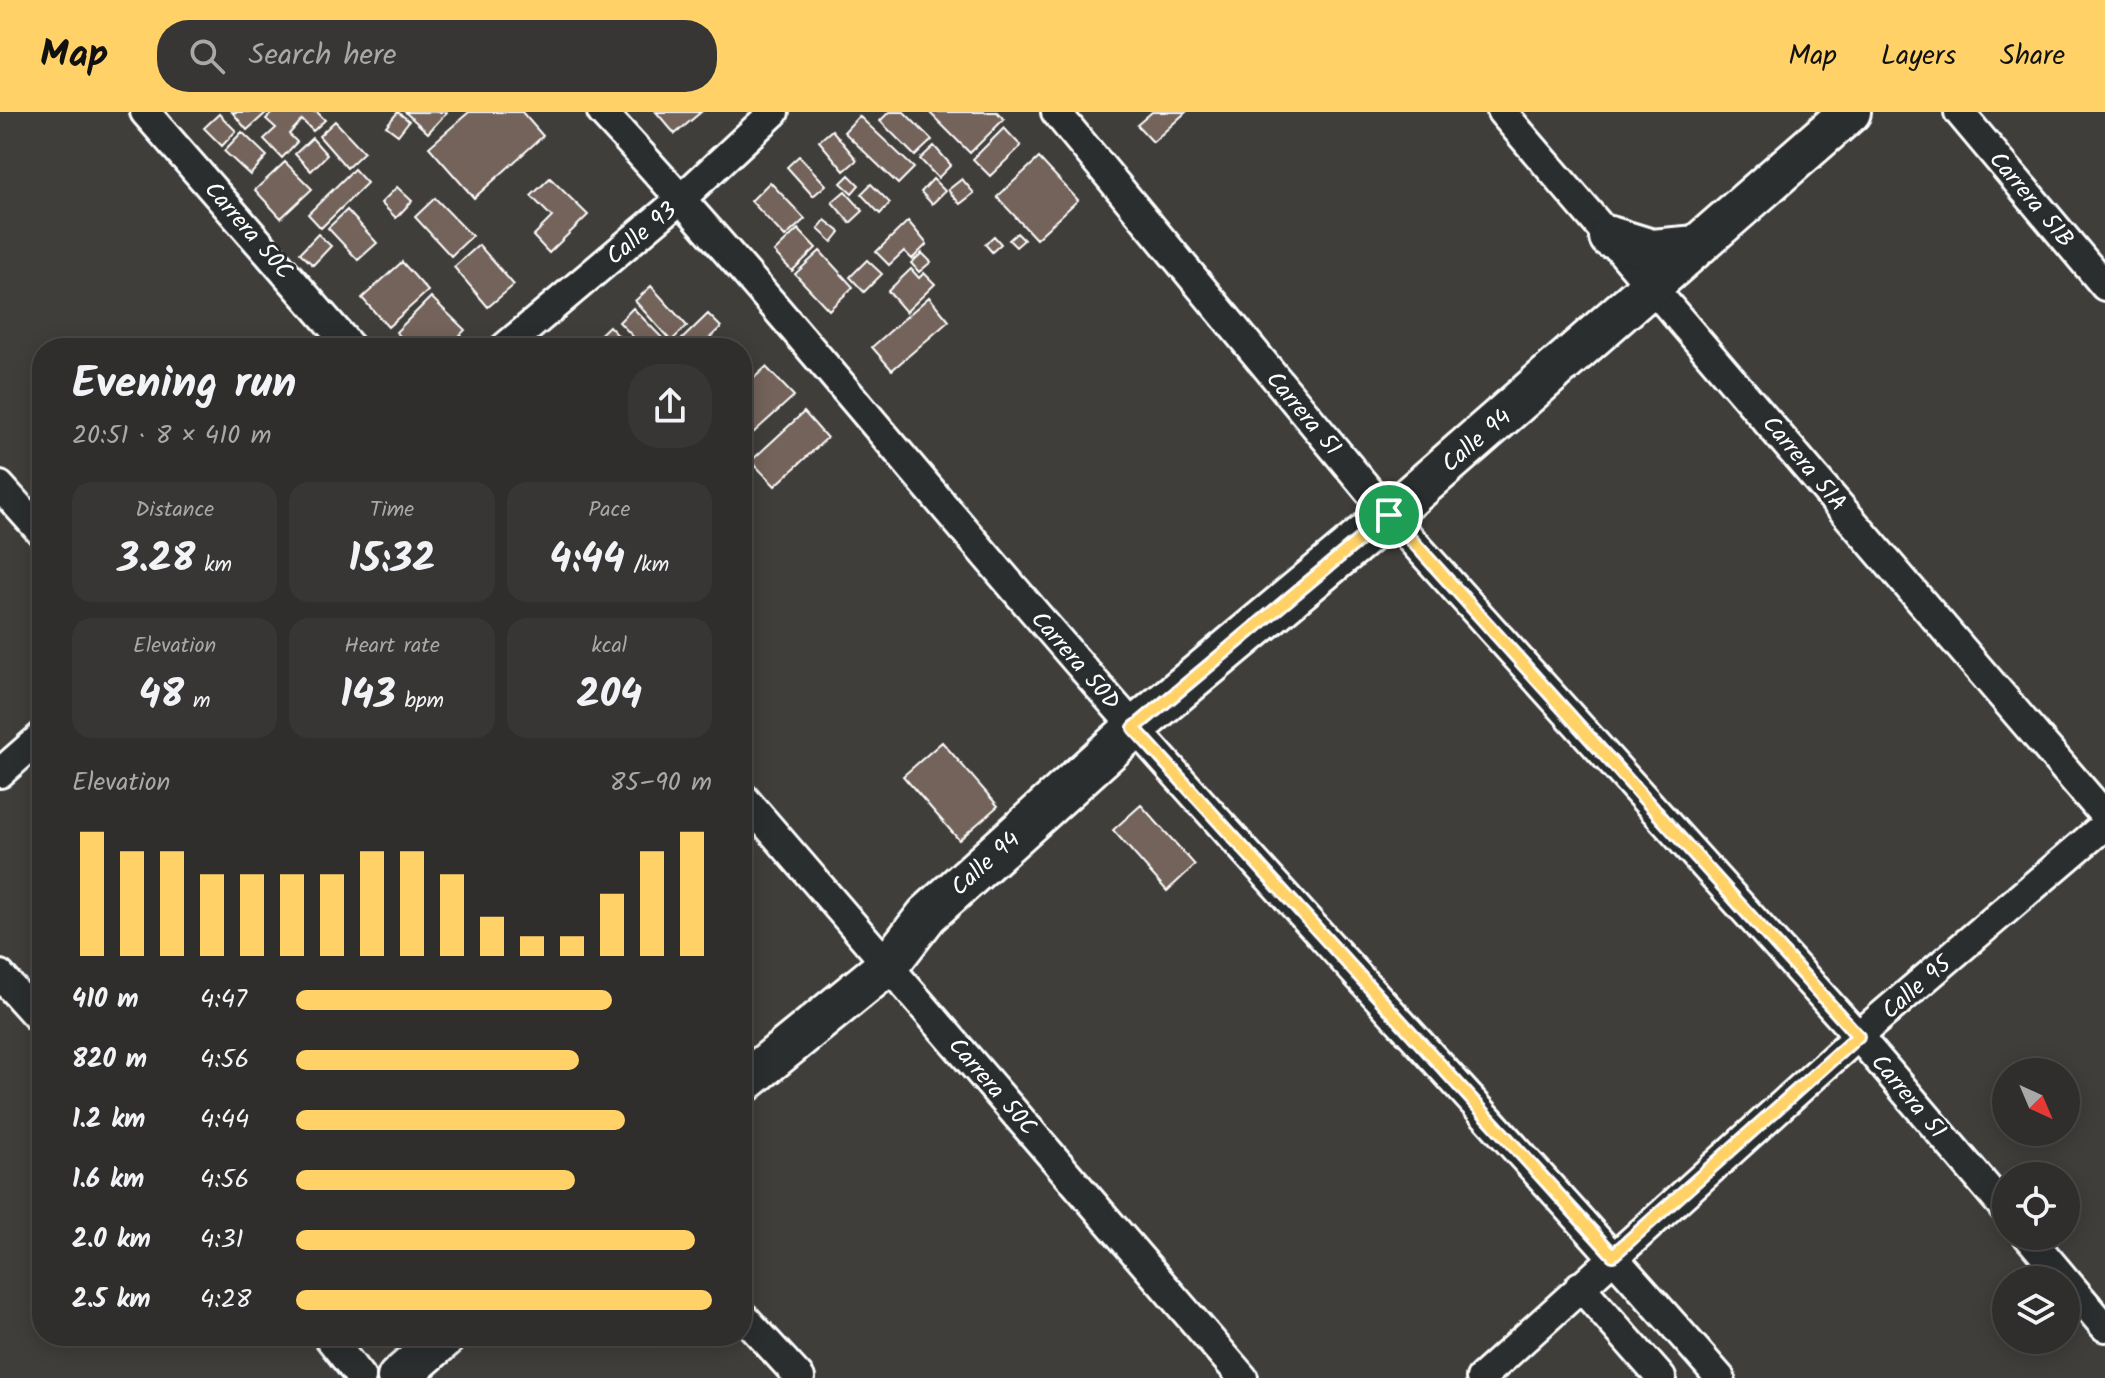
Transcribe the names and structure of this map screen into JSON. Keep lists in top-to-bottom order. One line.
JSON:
{"streets":{"street":["Carrera 51B","Carrera 50C","Calle 93","Carrera 51","Calle 94","Carrera 51A","Carrera 50D","Calle 95"]},"crossings":[["Carrera 50C","Calle 94"],["Calle 93","Carrera 50D"],["Carrera 51","Calle 94"],["Carrera 51","Calle 95"],["Calle 94","Carrera 51A"],["Calle 94","Carrera 50D"],["Carrera 50D","Calle 95"]],"north":"bottom right","page":{"header":"Map","search":"Search here","nav":["Map","Layers","Share"],"heading":["Evening run","20:51 · 8 × 410 m"],"stats":[["Distance","3.28 km"],["Time","15:32"],["Pace","4:44 /km"],["Elevation","48 m"],["Heart rate","143 bpm"],["kcal","204"]],"chart":["Elevation","85–90 m"],"list":[{"name":"410 m","note":"4:47"},{"name":"820 m","note":"4:56"},{"name":"1.2 km","note":"4:44"},{"name":"1.6 km","note":"4:56"},{"name":"2.0 km","note":"4:31"},{"name":"2.5 km","note":"4:28"}]}}
